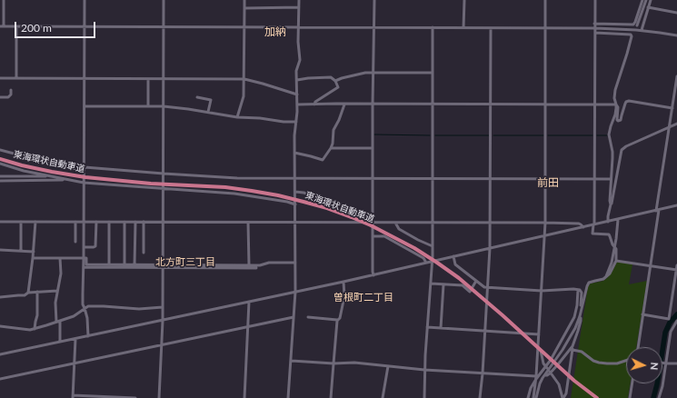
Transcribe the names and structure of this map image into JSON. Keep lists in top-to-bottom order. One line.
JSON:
{"streets":{"highway":["東海環状自動車道"]},"districts":["加納","前田","北方町三丁目","曽根町二丁目"],"scale_bar":"200 m","north":"right"}
